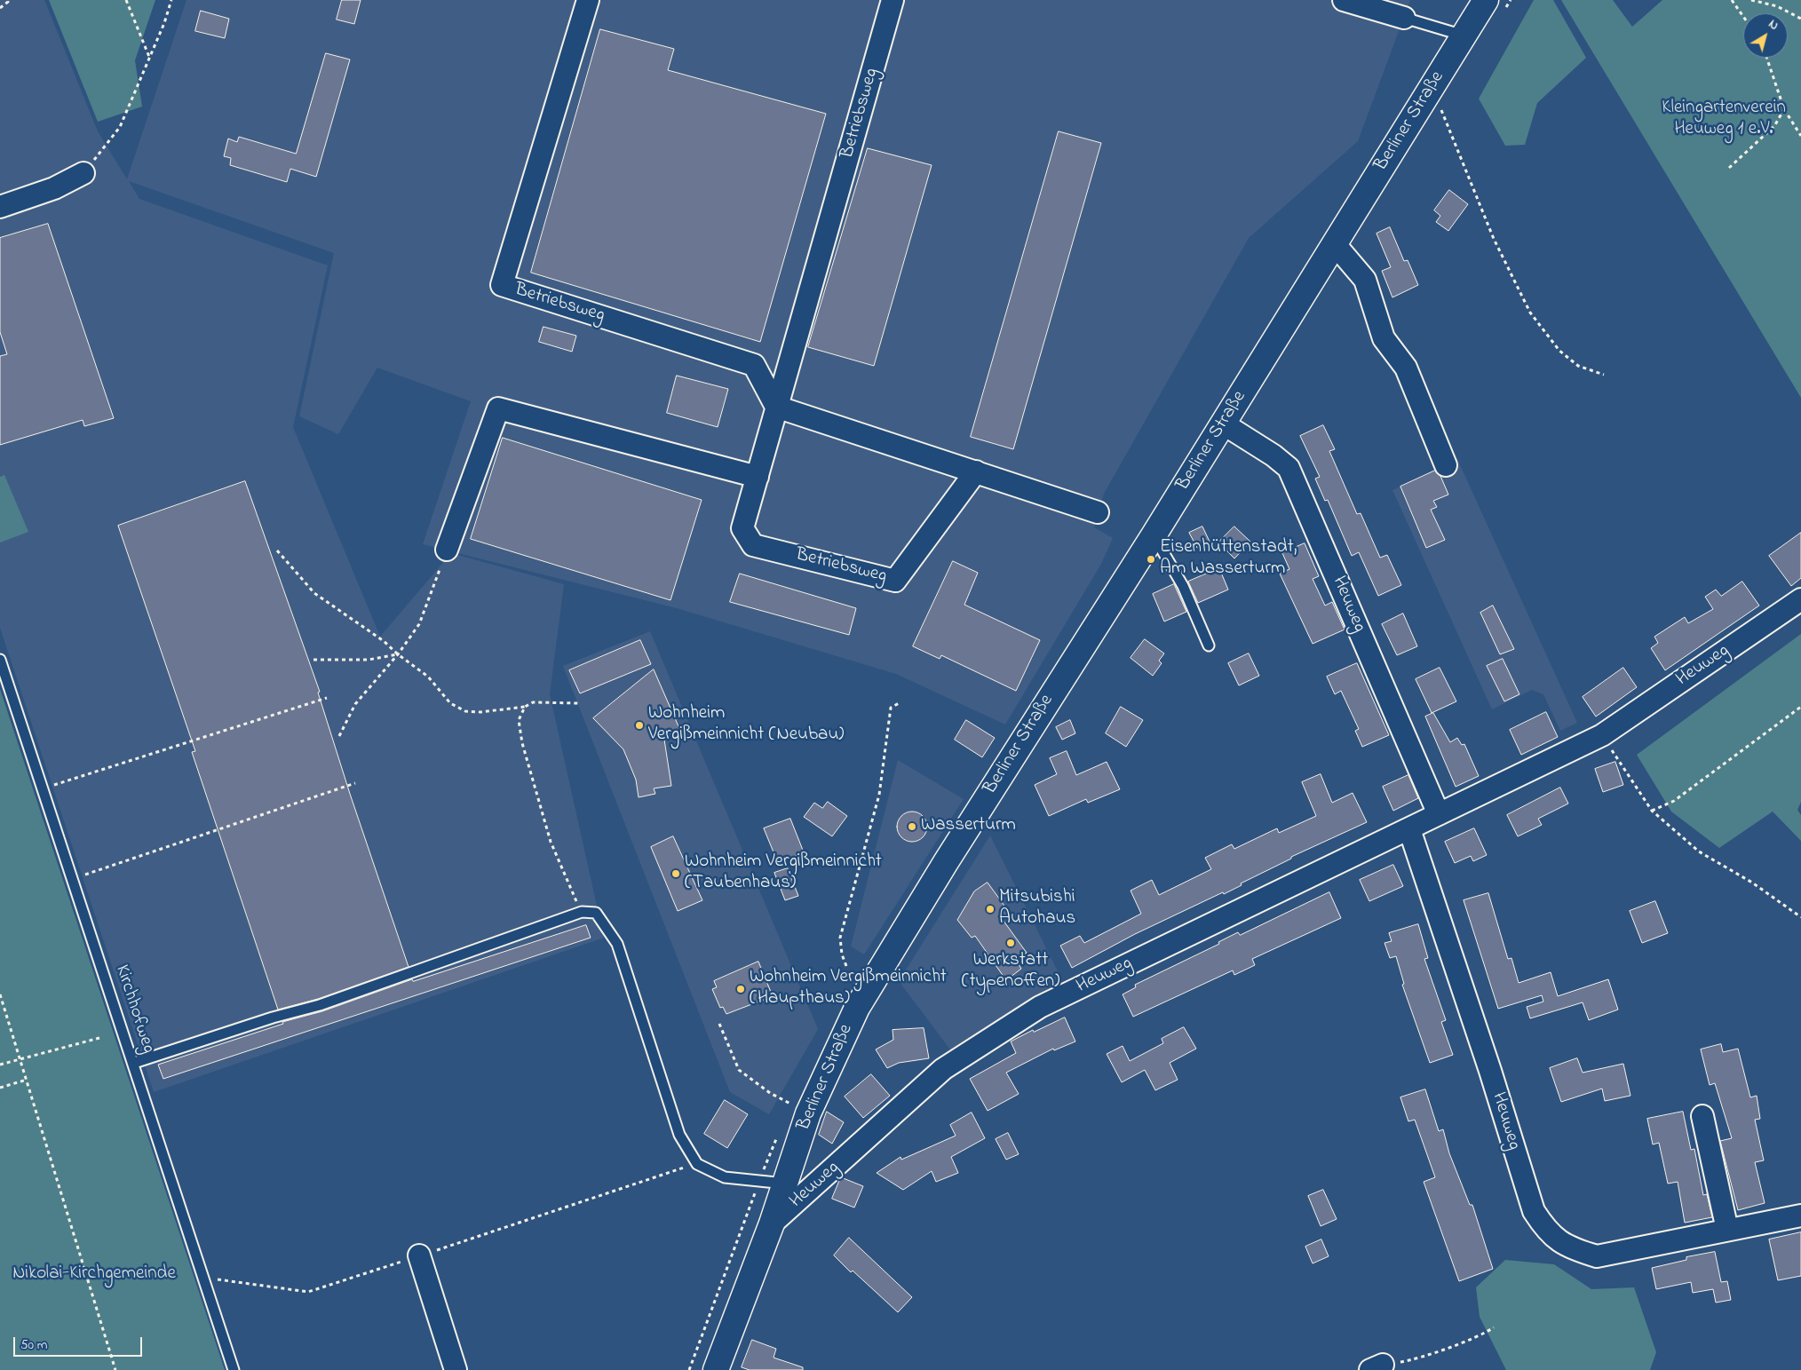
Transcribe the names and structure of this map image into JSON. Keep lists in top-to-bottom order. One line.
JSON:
{"streets":{"main road":["Berliner Straße"],"street":["Betriebsweg","Heuweg"],"lane":["Kirchhofweg"]},"crossings":[["Berliner Straße","Heuweg"]],"parks":["Kleingartenverein Heuweg 1 e.V.","Nikolai-Kirchgemeinde"],"places":["Eisenhüttenstadt, Am Wasserturm","Wohnheim Vergißmeinnicht (Neubau)","Wasserturm","Wohnheim Vergißmeinnicht (Taubenhaus)","Mitsubishi Autohaus","Werkstatt (typenoffen)","Wohnheim Vergißmeinnicht (Haupthaus)"],"scale_bar":"50 m","north":"top right"}
